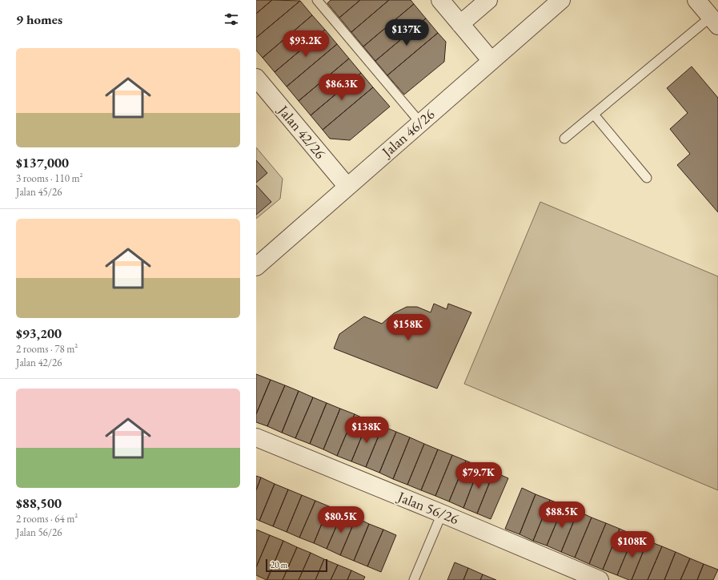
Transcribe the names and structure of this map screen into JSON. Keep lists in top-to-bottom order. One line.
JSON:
{"streets":{"street":["Jalan 42/26","Jalan 46/26","Jalan 56/26"]},"crossings":[["Jalan 42/26","Jalan 46/26"]],"scale_bar":"20 m","page":{"heading":"9 homes","price":["$137K","$93.2K","$86.3K","$158K","$138K","$79.7K","$88.5K","$80.5K","$108K"],"list":[{"name":"$137,000","note":"3 rooms · 110 m² · Jalan 45/26"},{"name":"$93,200","note":"2 rooms · 78 m² · Jalan 42/26"},{"name":"$88,500","note":"2 rooms · 64 m² · Jalan 56/26"}],"scale":"20 m"}}
